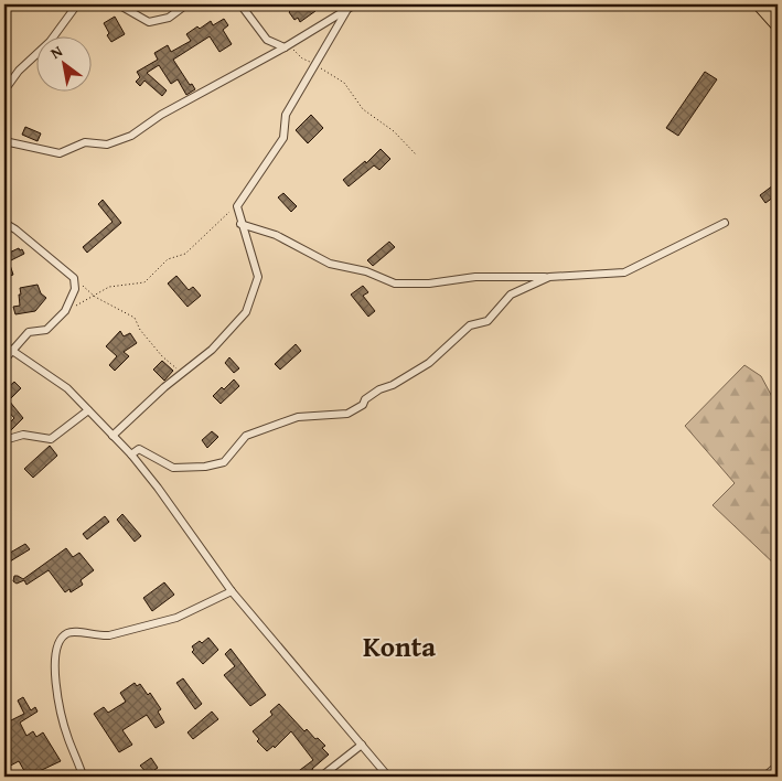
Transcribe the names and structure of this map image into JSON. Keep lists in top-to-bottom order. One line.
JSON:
{"districts":["Konta"],"north":"top left"}
